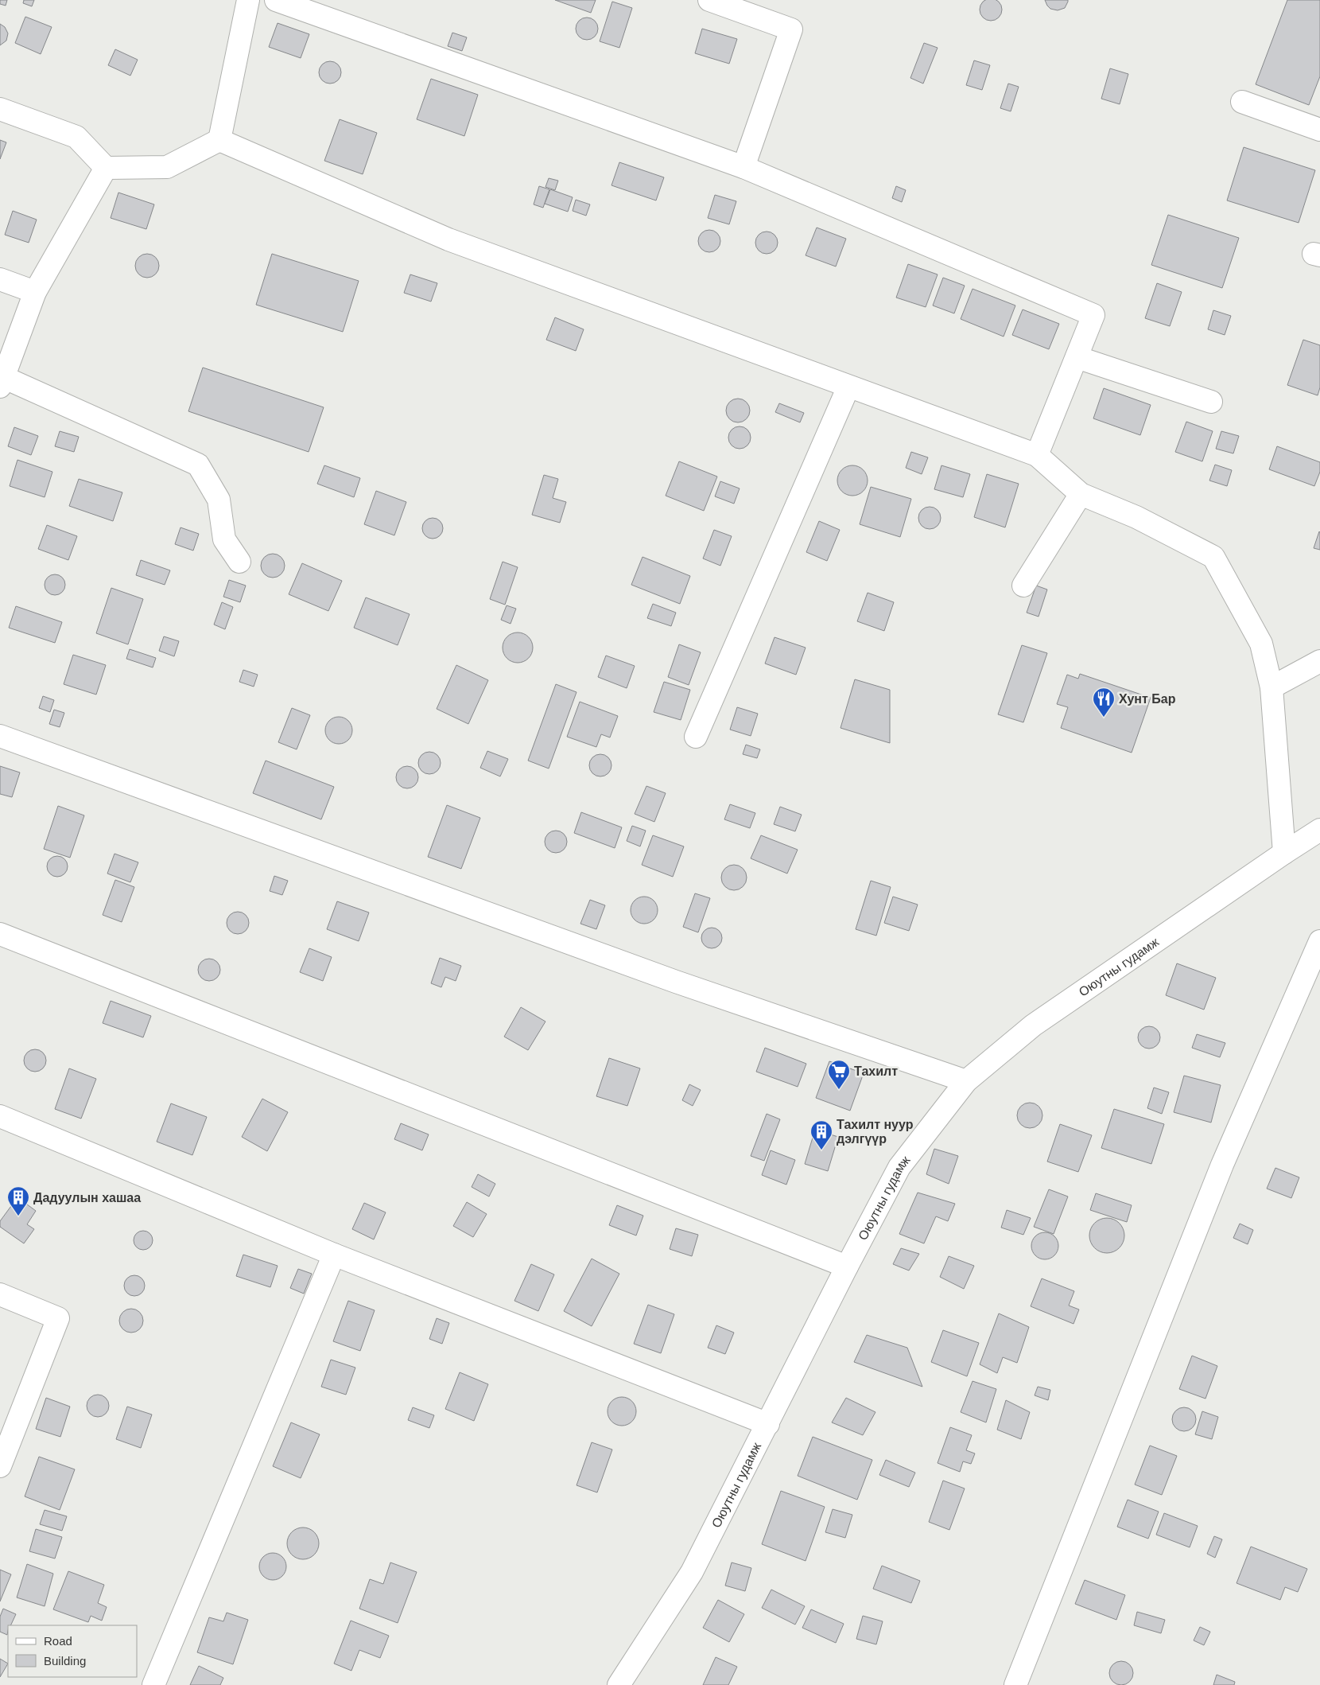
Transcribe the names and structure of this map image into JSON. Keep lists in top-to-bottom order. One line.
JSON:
{"streets":{"street":["Оюутны гудамж"]},"places":{"restaurant":["Хунт Бар"],"supermarket":["Тахилт"],"building":["Тахилт нуур дэлгүүр","Дадуулын хашаа"]},"legend":["Road","Building"]}
